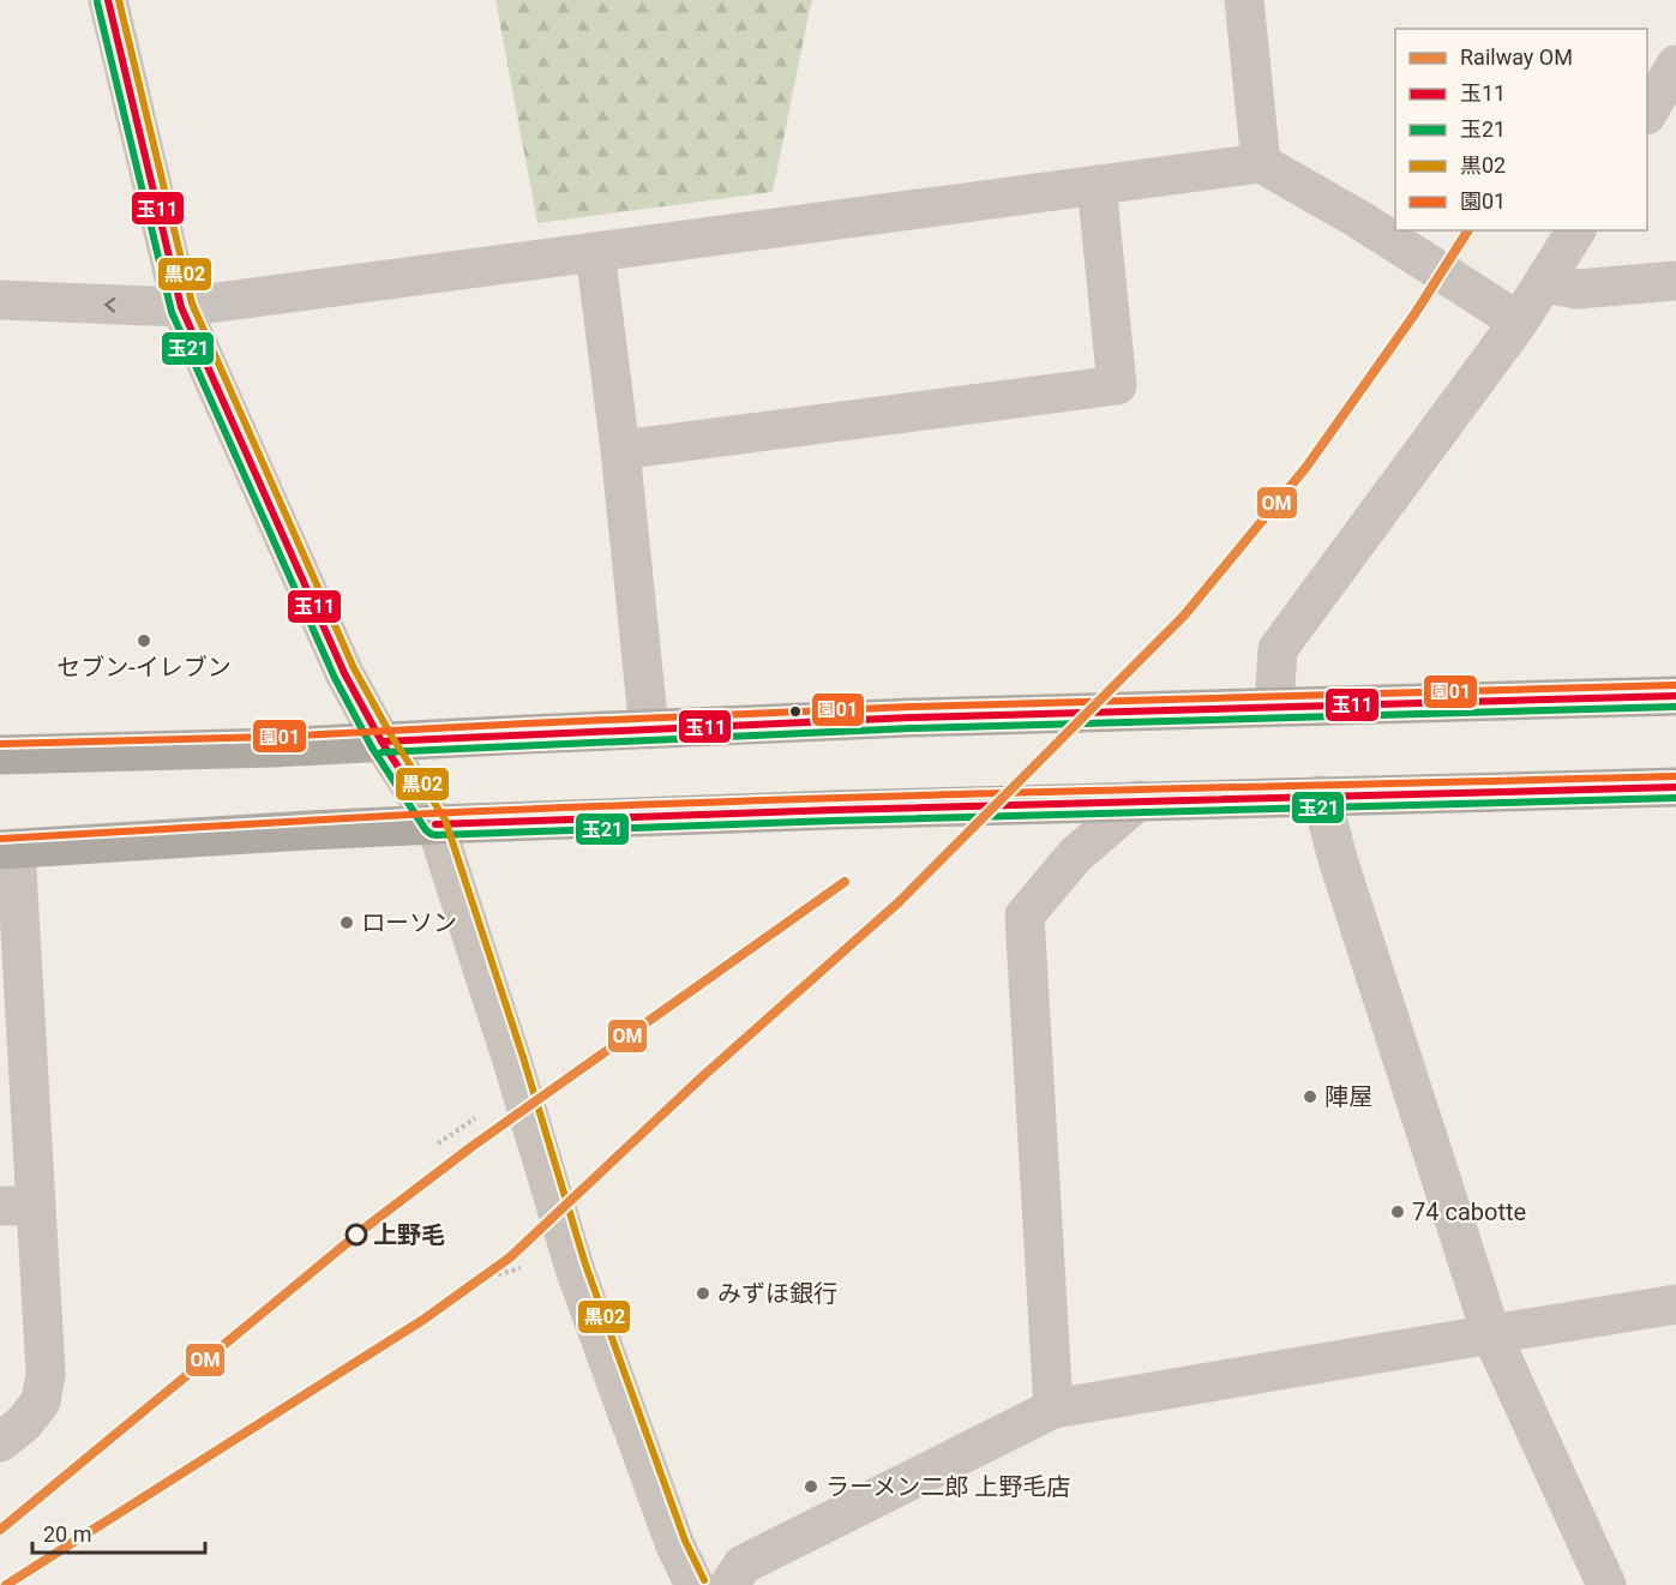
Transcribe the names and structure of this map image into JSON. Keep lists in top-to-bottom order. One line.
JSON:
{"places":["セブン-イレブン","ローソン","陣屋","74 cabotte","上野毛","みずほ銀行","ラーメン二郎 上野毛店"],"lines":["transit line 玉11","transit line 黒02","transit line 玉21","rail line OM","transit line 園01"],"legend":["Railway OM","玉11","玉21","黒02","園01"],"scale_bar":"20 m"}
